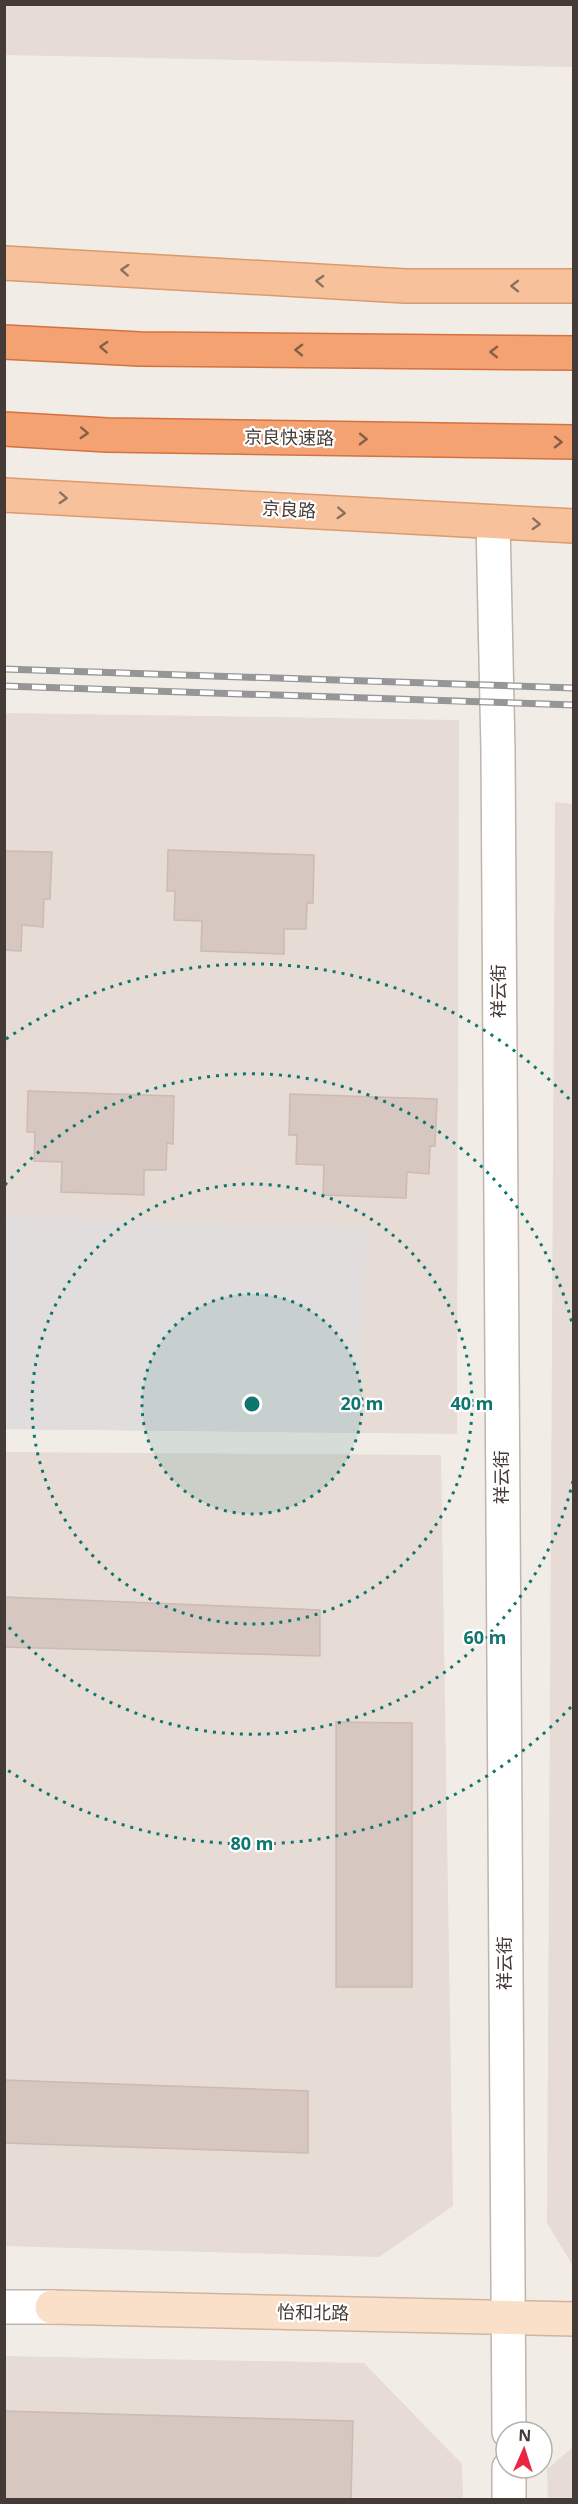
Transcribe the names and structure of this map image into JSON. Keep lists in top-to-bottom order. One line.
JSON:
{"streets":{"highway":["京良快速路"],"main road":["京良路"],"street":["祥云街","怡和北路"]},"crossings":[["京良路","祥云街"],["祥云街","怡和北路"]],"north":"top","rings":["20 m","40 m","60 m","80 m"]}
